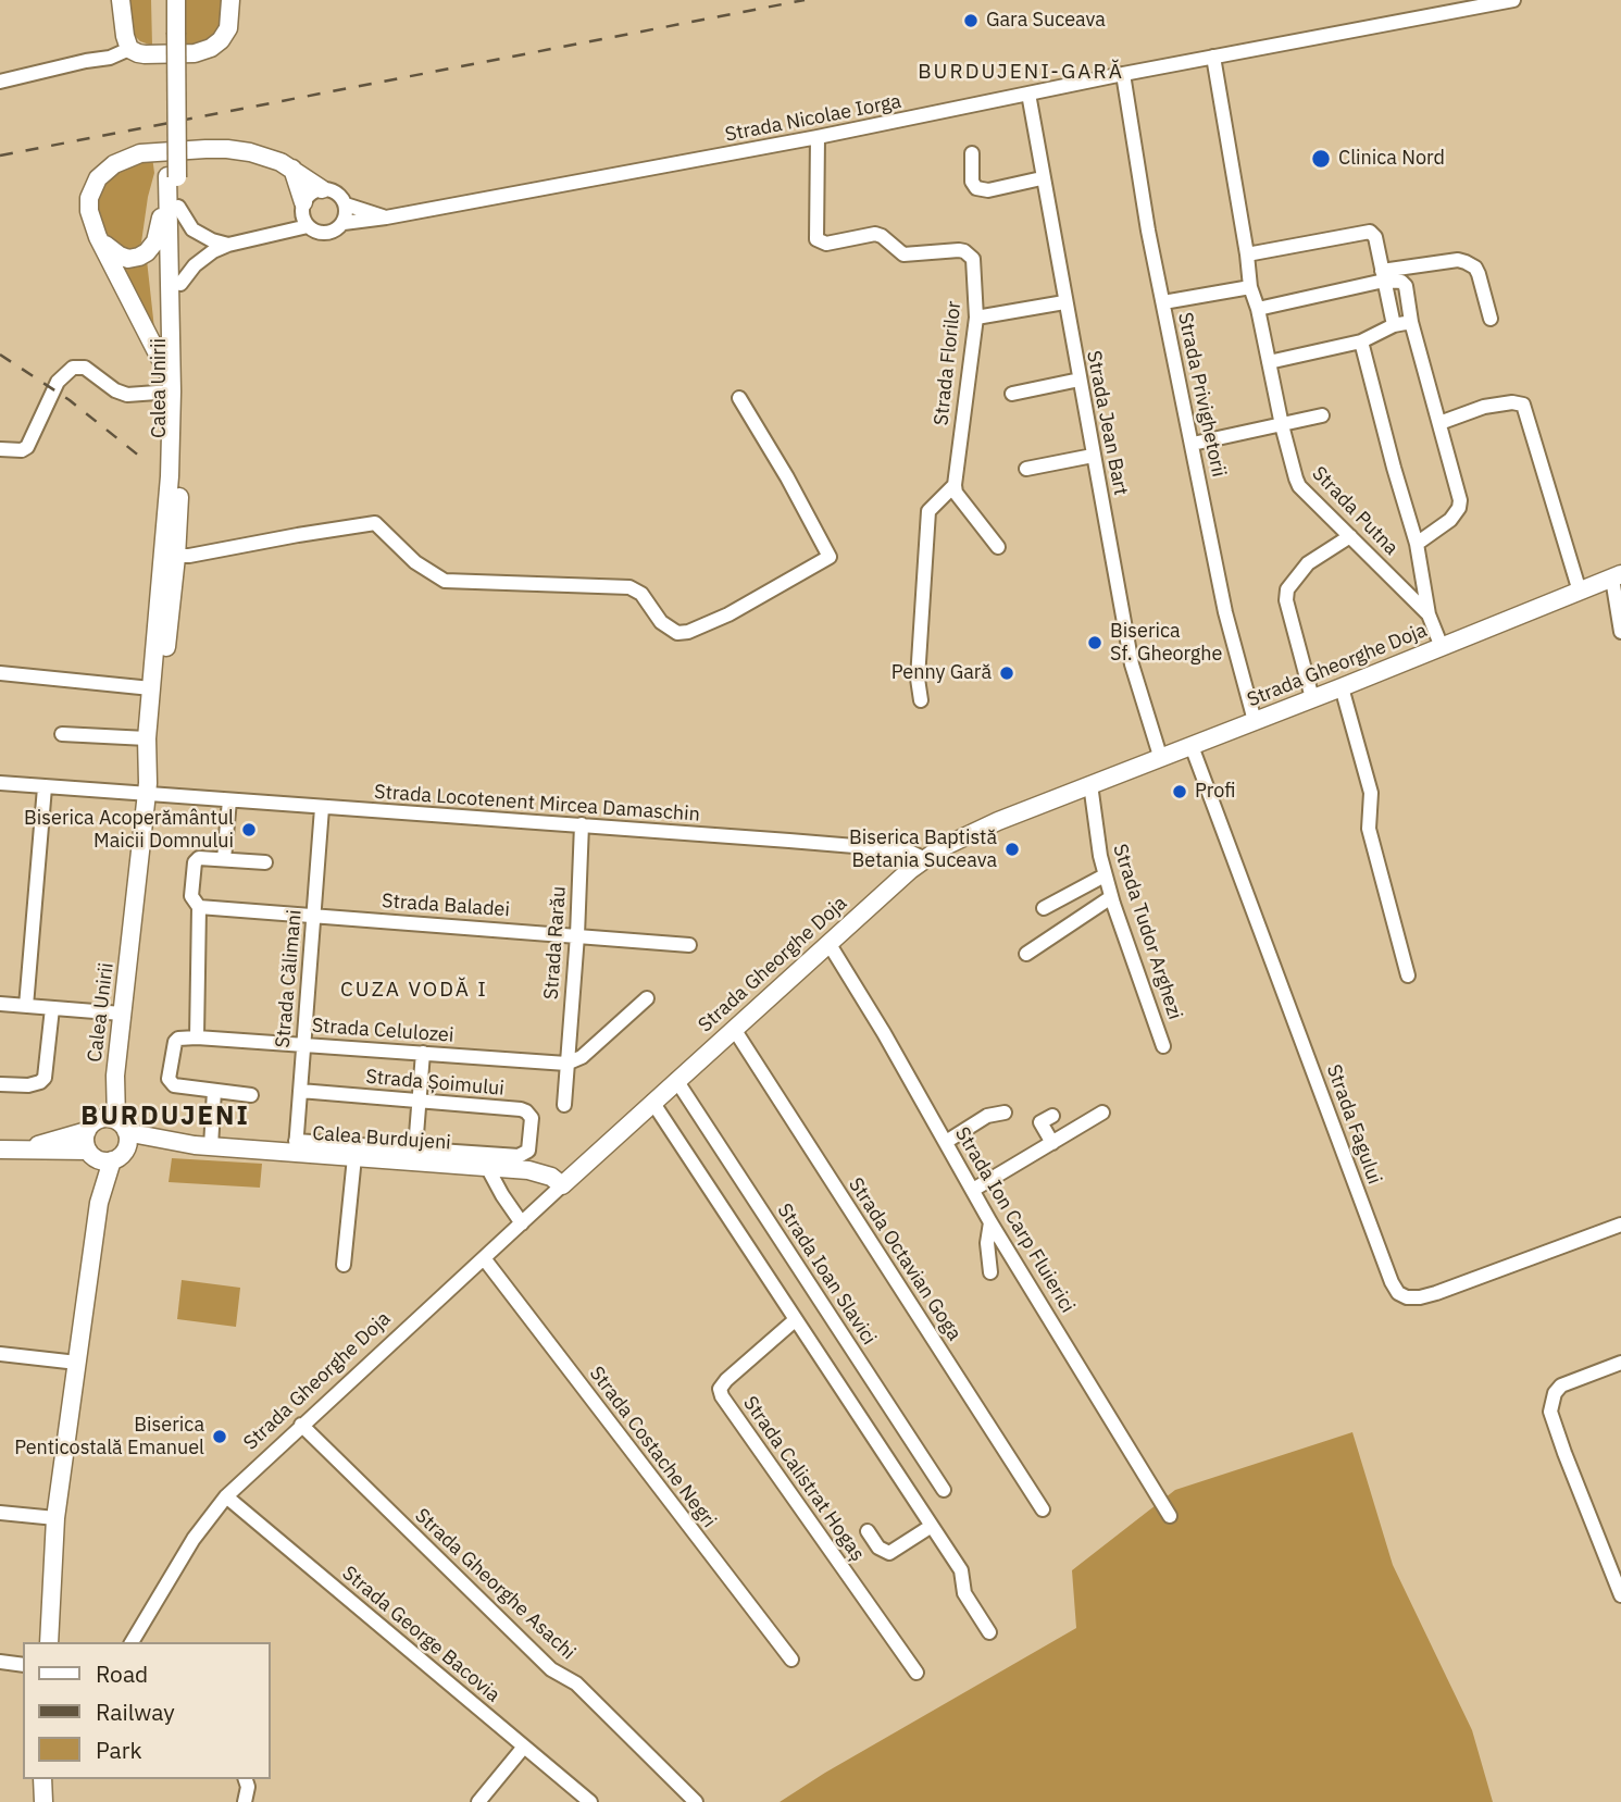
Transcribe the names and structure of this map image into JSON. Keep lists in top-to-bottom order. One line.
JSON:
{"streets":{"main road":["Calea Unirii","Strada Gheorghe Doja","Calea Burdujeni"],"street":["Strada Nicolae Iorga","Strada Florilor","Strada Privighetorii","Strada Jean Bart","Strada Putna","Strada Locotenent Mircea Damaschin","Strada Baladei","Strada Tudor Arghezi","Strada Rarău","Strada Călimani","Strada Celulozei","Strada Șoimului","Strada Fagului","Strada Ion Carp Fluierici","Strada Octavian Goga","Strada Ioan Slavici","Strada Costache Negri","Strada Calistrat Hogaș","Strada Gheorghe Asachi","Strada George Bacovia"]},"crossings":[["Strada Nicolae Iorga","Strada Florilor"],["Strada Nicolae Iorga","Strada Privighetorii"],["Strada Nicolae Iorga","Strada Jean Bart"],["Strada Nicolae Iorga","Strada Putna"],["Calea Unirii","Strada Locotenent Mircea Damaschin"],["Calea Unirii","Calea Burdujeni"],["Strada Privighetorii","Strada Gheorghe Doja"],["Strada Jean Bart","Strada Gheorghe Doja"],["Strada Putna","Strada Gheorghe Doja"],["Strada Gheorghe Doja","Strada Locotenent Mircea Damaschin"],["Strada Gheorghe Doja","Strada Tudor Arghezi"],["Strada Gheorghe Doja","Strada Fagului"],["Strada Gheorghe Doja","Calea Burdujeni"],["Strada Gheorghe Doja","Strada Ion Carp Fluierici"],["Strada Gheorghe Doja","Strada Octavian Goga"],["Strada Gheorghe Doja","Strada Ioan Slavici"],["Strada Gheorghe Doja","Strada Costache Negri"],["Strada Gheorghe Doja","Strada Gheorghe Asachi"],["Strada Gheorghe Doja","Strada George Bacovia"],["Strada Locotenent Mircea Damaschin","Strada Rarău"],["Strada Locotenent Mircea Damaschin","Strada Călimani"],["Strada Baladei","Strada Rarău"],["Strada Baladei","Strada Călimani"],["Strada Rarău","Strada Celulozei"],["Strada Călimani","Strada Celulozei"],["Strada Călimani","Strada Șoimului"],["Strada Călimani","Calea Burdujeni"]],"districts":["BURDUJENI-GARĂ","CUZA VODĂ I","BURDUJENI"],"places":["Gara Suceava","Clinica Nord","Biserica Sf. Gheorghe","Penny Gară","Profi","Biserica Acoperământul Maicii Domnului","Biserica Baptistă Betania Suceava","Biserica Penticostală Emanuel"],"legend":["Road","Railway","Park"]}
